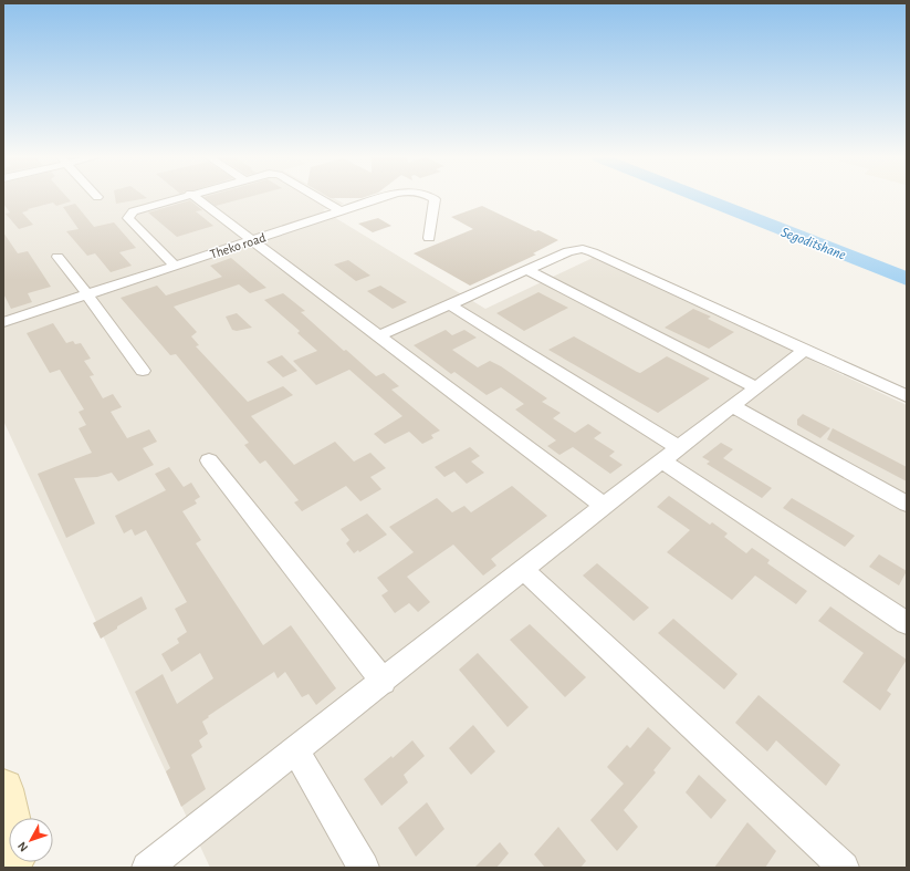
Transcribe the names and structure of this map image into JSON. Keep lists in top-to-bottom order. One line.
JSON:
{"streets":{"street":["Theko road"]},"water":["Segoditshane"],"north":"bottom left"}
